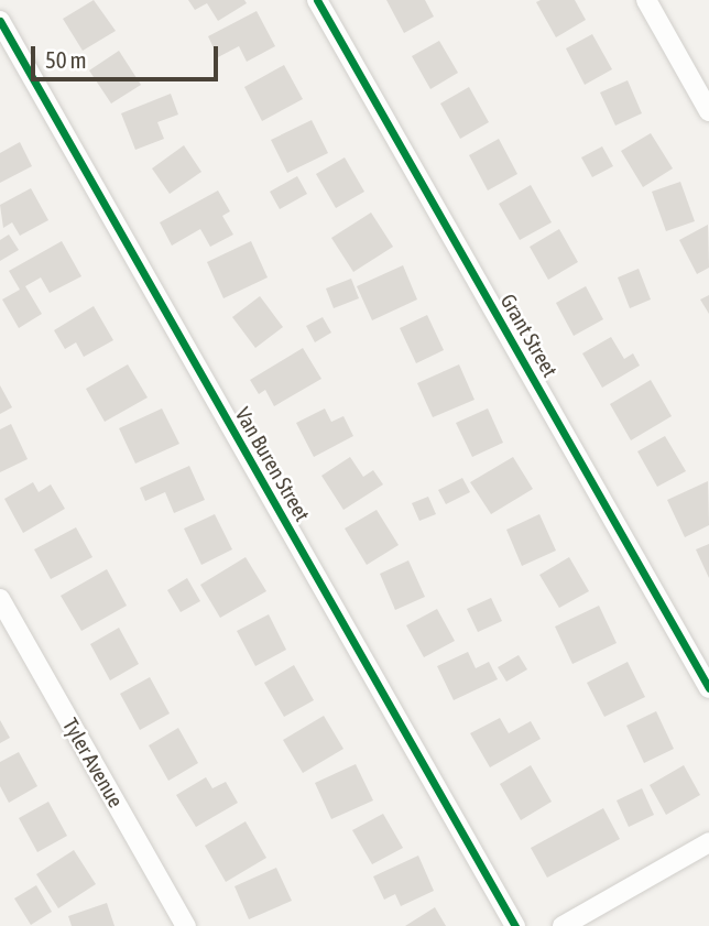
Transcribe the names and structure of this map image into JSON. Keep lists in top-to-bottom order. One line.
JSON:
{"streets":{"street":["Grant Street","Van Buren Street","Tyler Avenue"]},"scale_bar":"50 m"}
